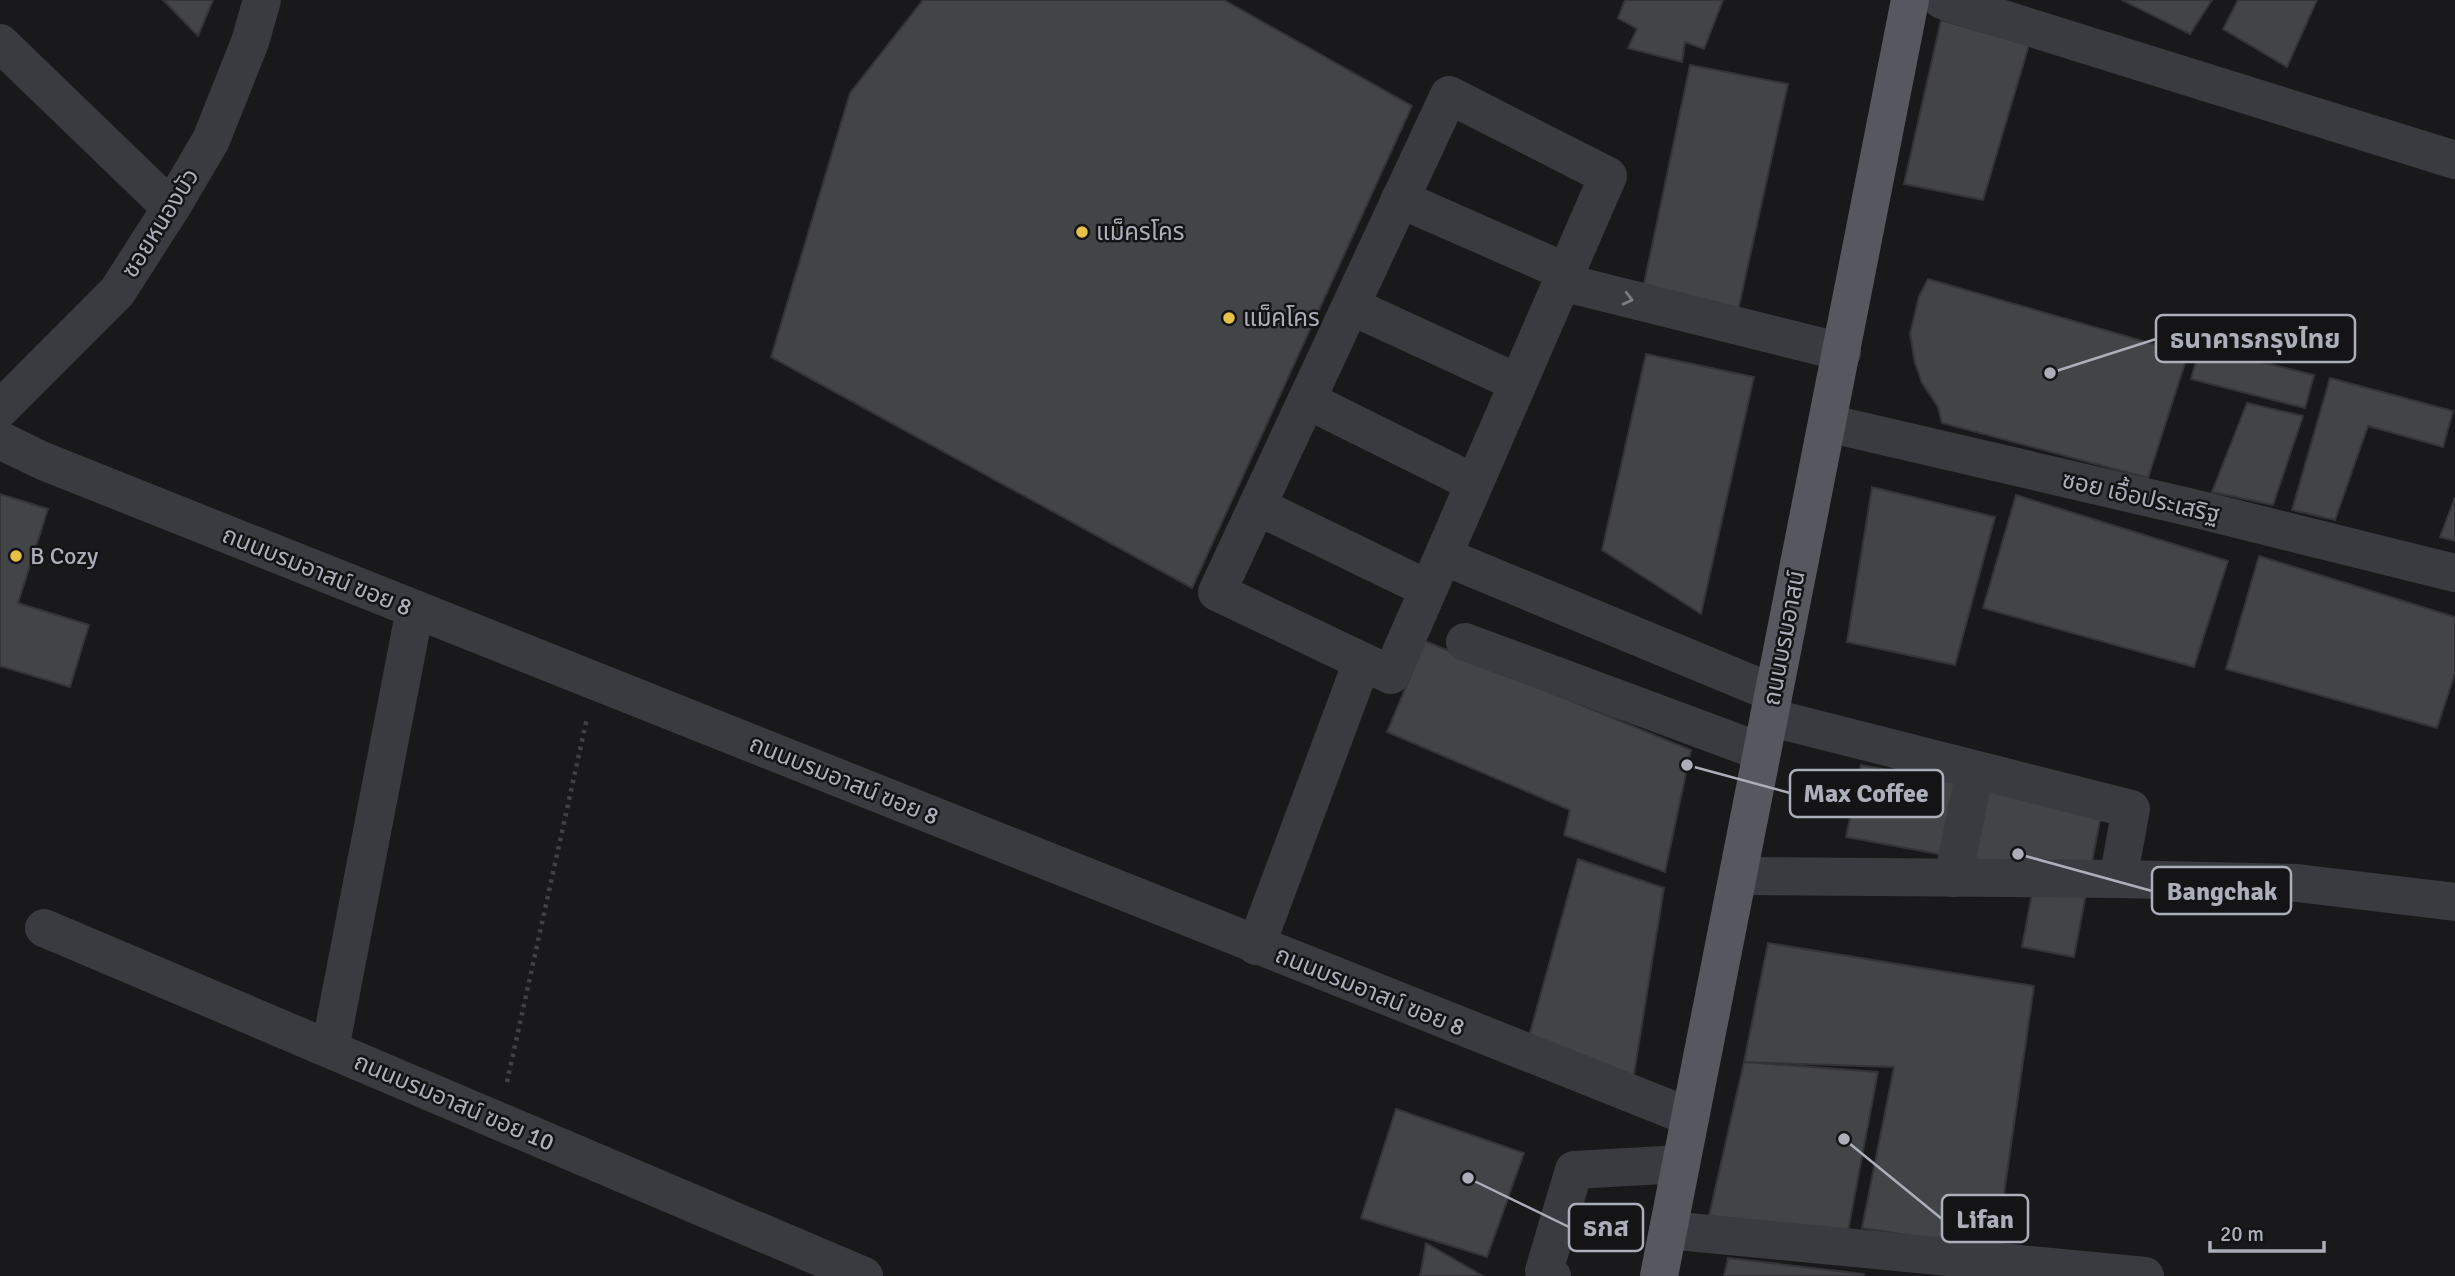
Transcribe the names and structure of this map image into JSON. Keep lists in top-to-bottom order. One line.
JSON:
{"streets":{"main road":["ถนนบรมอาสน์"],"street":["ซอยหนองบัว","ซอย เอื้อประเสริฐ","ถนนบรมอาสน์ ฃอย 8","ถนนบรมอาสน์ ฃอย 10"]},"crossings":[["ซอย เอื้อประเสริฐ","ถนนบรมอาสน์"],["ถนนบรมอาสน์ ฃอย 8","ถนนบรมอาสน์"]],"places":["แม็ครโคร","แม็คโคร","ธนาคารกรุงไทย","B Cozy","Max Coffee","Bangchak","Lifan","ธกส"],"scale_bar":"20 m"}
